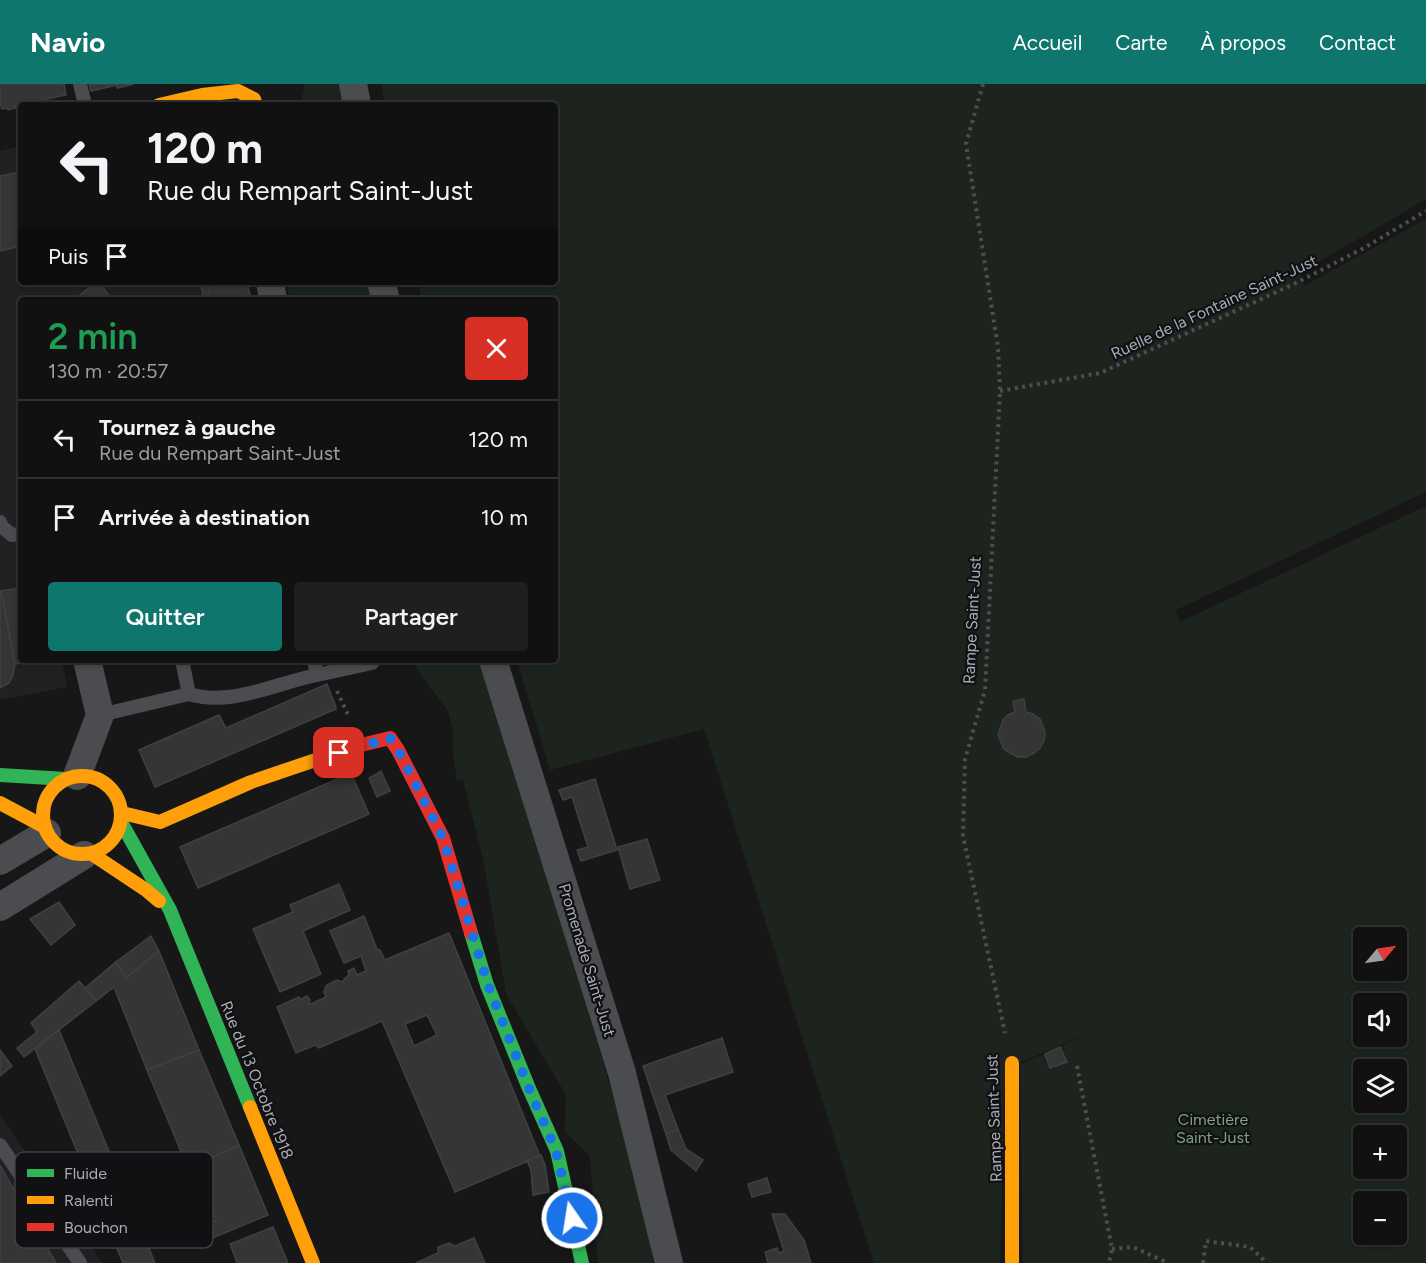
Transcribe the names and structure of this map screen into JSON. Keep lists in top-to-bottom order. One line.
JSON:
{"streets":{"street":["Rampe Saint-Just","Promenade Saint-Just","Rue du 13 Octobre 1918"],"path":["Ruelle de la Fontaine Saint-Just"]},"crossings":[["Ruelle de la Fontaine Saint-Just","Rampe Saint-Just"]],"parks":["Cimetière Saint-Just"],"legend":["Fluide","Ralenti","Bouchon"],"north":"top right","page":{"header":"Navio","nav":["Accueil","Carte","À propos","Contact"],"turn":["120 m","Rue du Rempart Saint-Just"],"then":"Puis","heading":["2 min","130 m · 20:57"],"list":[{"name":"Tournez à gauche","note":"Rue du Rempart Saint-Just","value":"120 m"},{"name":"Arrivée à destination","value":"10 m"}],"buttons":["Quitter","Partager"],"map_buttons":["+","−"]}}
